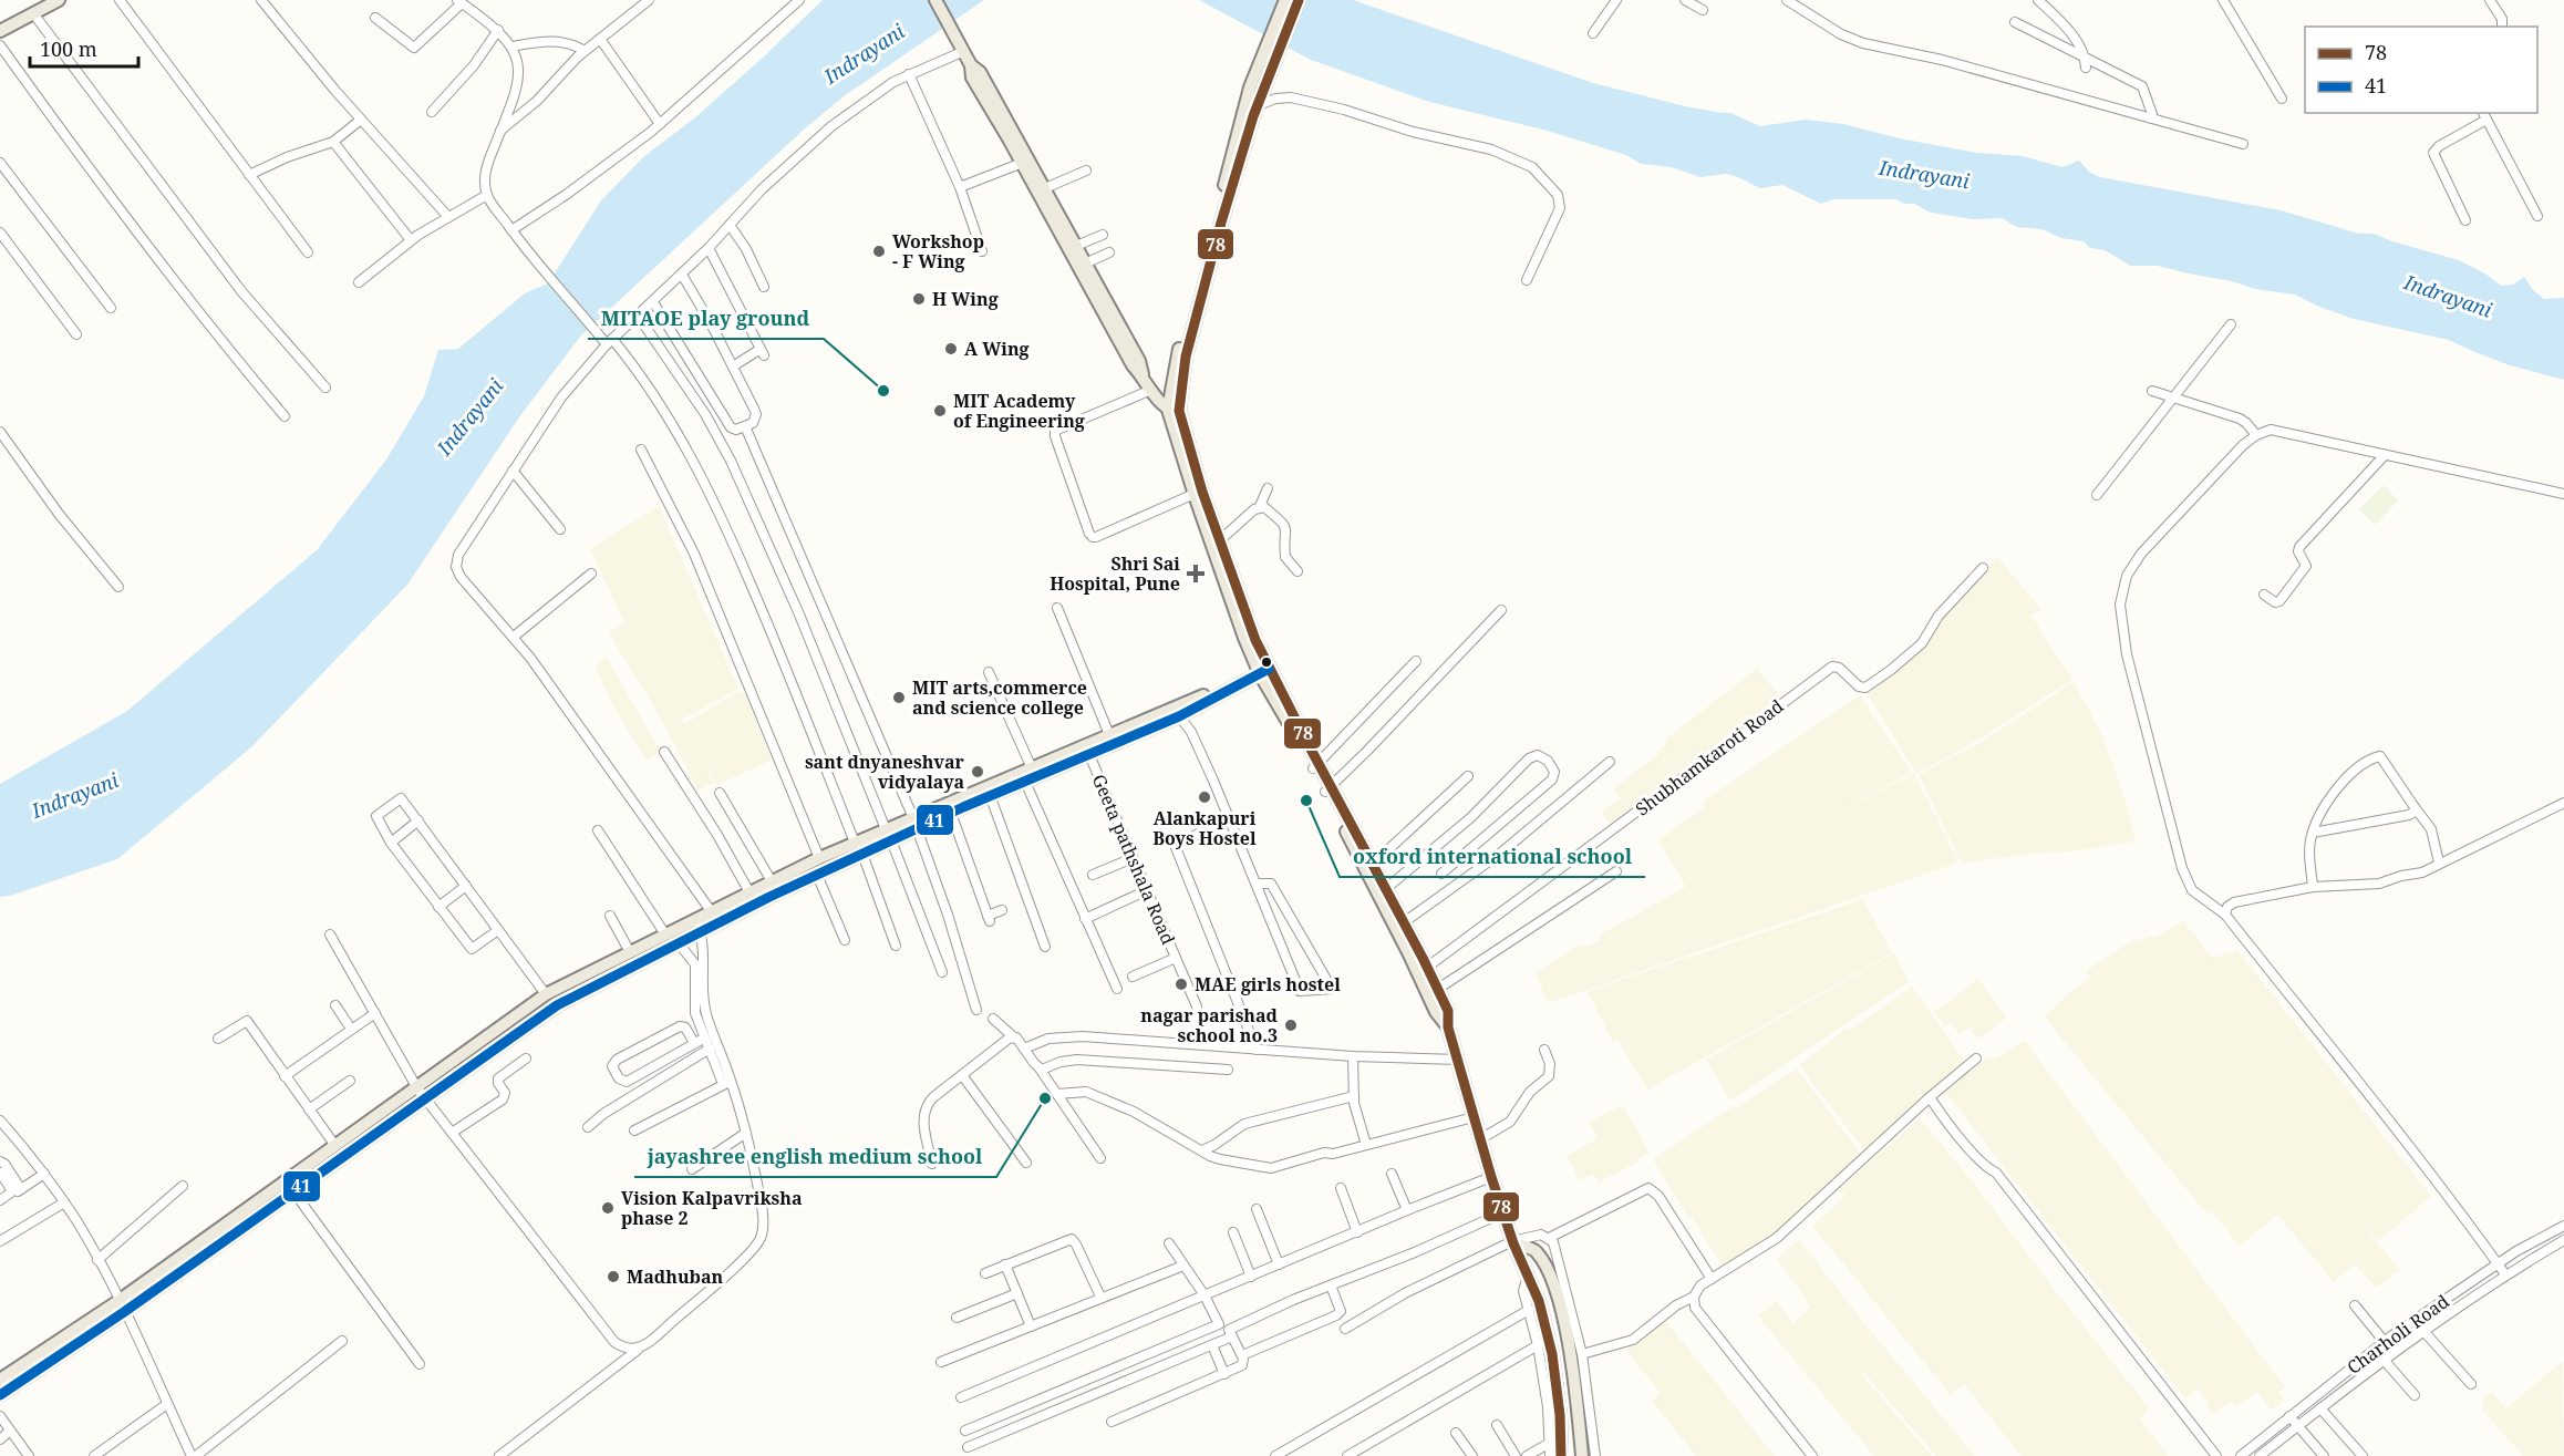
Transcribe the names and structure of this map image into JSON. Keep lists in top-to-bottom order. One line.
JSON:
{"streets":{"street":["Shubhamkaroti Road","Geeta pathshala Road","Charholi Road"]},"water":["Indrayani"],"places":{"other":["Workshop - F Wing","H Wing","A Wing","MITAOE play ground","MIT Academy of Engineering","MIT arts,commerce and science college","sant dnyaneshvar vidyalaya","Alankapuri Boys Hostel","oxford international school","MAE girls hostel","nagar parishad school no.3","jayashree english medium school","Vision Kalpavriksha phase 2","Madhuban"],"health":["Shri Sai Hospital, Pune"]},"lines":["transit line 78","transit line 41"],"legend":["78","41"],"scale_bar":"100 m"}
